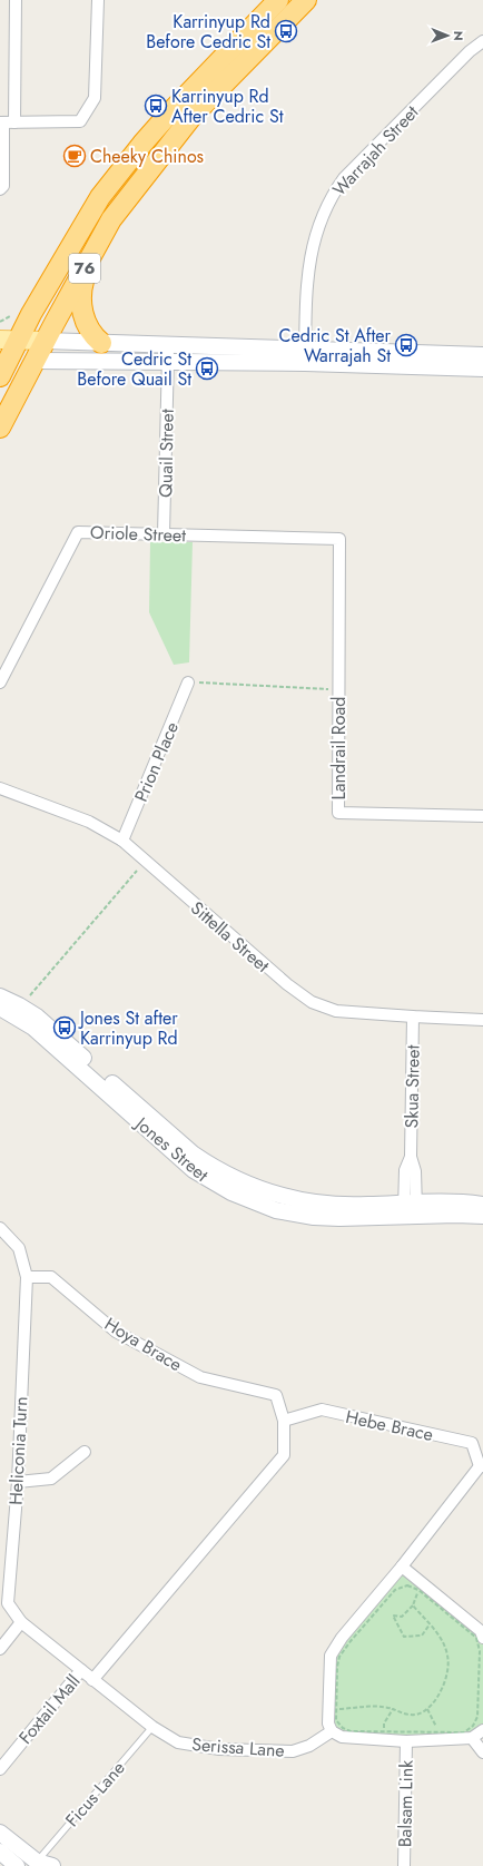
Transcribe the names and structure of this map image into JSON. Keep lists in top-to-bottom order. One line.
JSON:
{"streets":{"highway":["76"],"street":["Warrajah Street","Quail Street","Oriole Street","Landrail Road","Prion Place","Sittella Street","Skua Street","Jones Street","Hoya Brace","Hebe Brace","Heliconia Turn","Foxtail Mall","Serissa Lane","Balsam Link"],"lane":["Ficus Lane"]},"crossings":[["Quail Street","Oriole Street"],["Oriole Street","Landrail Road"],["Prion Place","Sittella Street"],["Sittella Street","Skua Street"],["Skua Street","Jones Street"],["Hoya Brace","Hebe Brace"],["Hoya Brace","Heliconia Turn"],["Heliconia Turn","Foxtail Mall"],["Heliconia Turn","Serissa Lane"],["Foxtail Mall","Serissa Lane"],["Serissa Lane","Ficus Lane"]],"places":{"bus stop":["Karrinyup Rd Before Cedric St","Karrinyup Rd After Cedric St","Cedric St After Warrajah St","Cedric St Before Quail St","Jones St after Karrinyup Rd"],"cafe":["Cheeky Chinos"]},"north":"right"}
